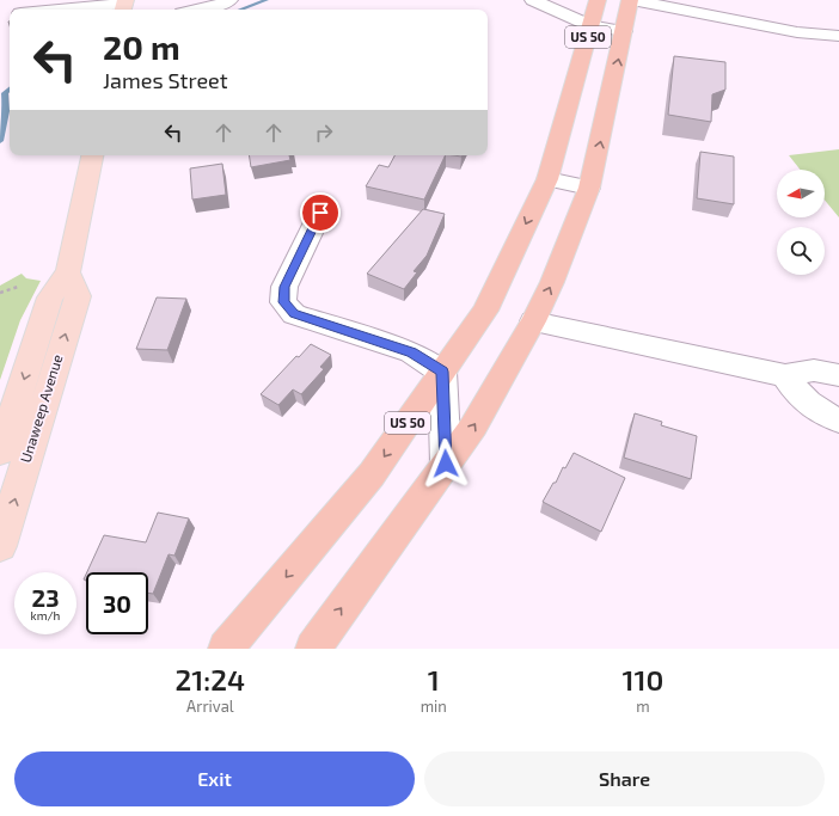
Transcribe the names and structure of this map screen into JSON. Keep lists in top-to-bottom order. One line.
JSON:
{"streets":{"highway":["US 50"],"main road":["Unaweep Avenue"]},"north":"left","page":{"turn":["20 m","James Street"],"speed":"23 km/h","limit":"30","eta":["21:24","Arrival","1","min","110","m"],"buttons":["Exit","Share"]}}
